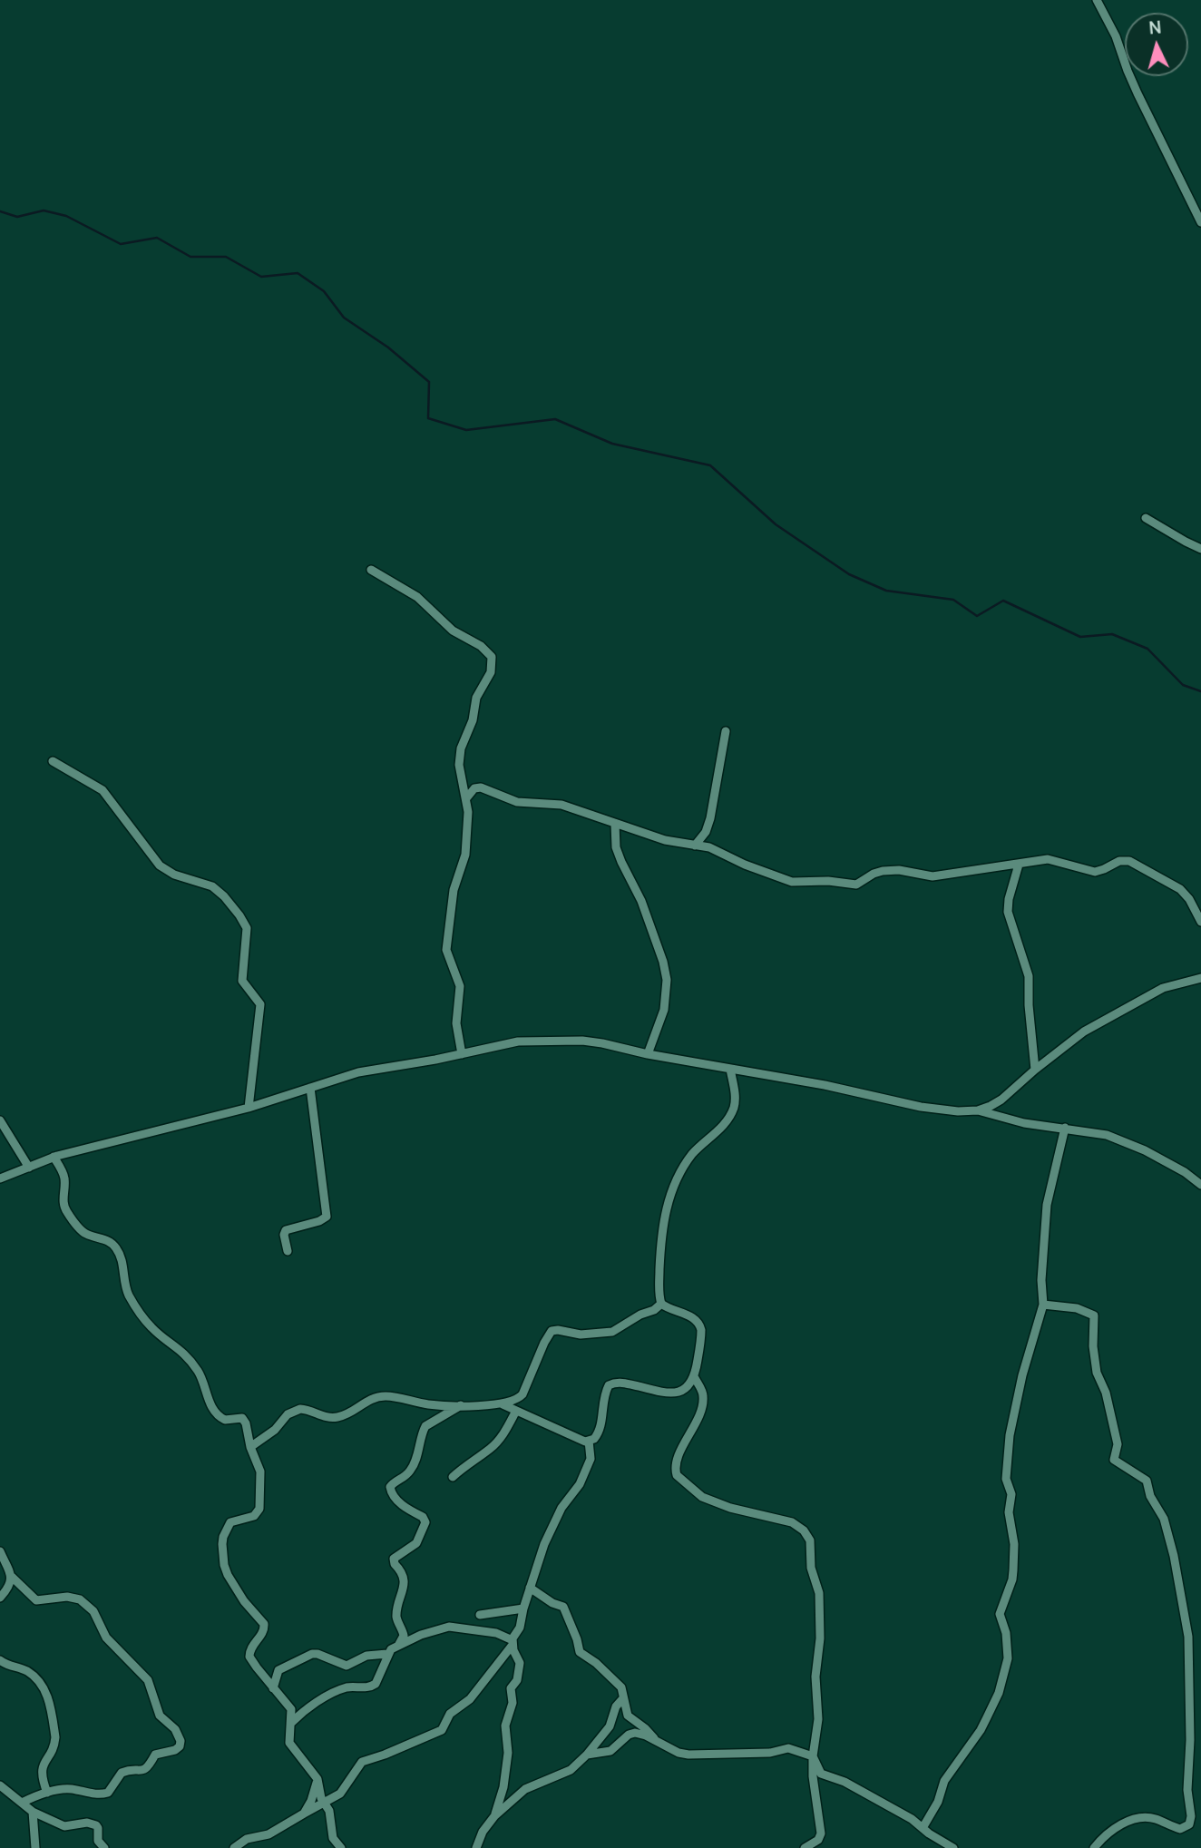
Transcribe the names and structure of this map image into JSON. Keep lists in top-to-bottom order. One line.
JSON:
{"north":"top"}
